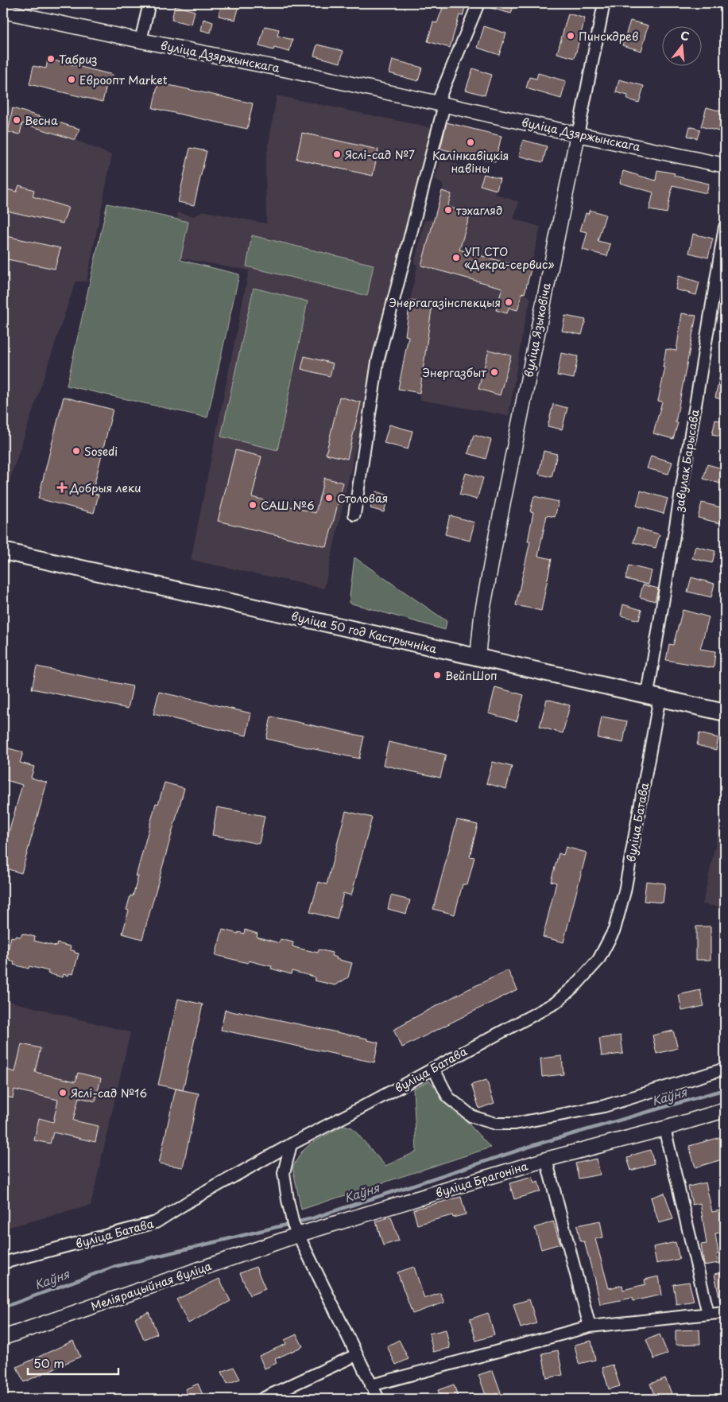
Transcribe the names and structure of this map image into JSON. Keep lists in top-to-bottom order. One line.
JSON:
{"streets":{"main road":["вуліца 50 год Кастрычніка"],"street":["вуліца Дзяржынскага","вуліца Языковіча","завулак Барысава","вуліца Батава","вуліца Брагоніна","Меліярацыйная вуліца"]},"crossings":[["вуліца Дзяржынскага","вуліца Языковіча"],["вуліца Языковіча","вуліца 50 год Кастрычніка"],["завулак Барысава","вуліца 50 год Кастрычніка"],["завулак Барысава","вуліца Батава"],["вуліца 50 год Кастрычніка","вуліца Батава"],["вуліца Брагоніна","Меліярацыйная вуліца"]],"water":["Каўня"],"places":{"other":["Пинскдрев","Табриз","Евроопт Market","Весна","Калінкавіцкія навіны","Яслі-сад №7","тэхагляд","УП СТО «Декра-сервис»","Энергагазінспекцыя","Энергазбыт","Sosedi","Столовая","САШ №6","ВейпШоп","Яслі-сад №16"],"health":["Добрыя леки"]},"scale_bar":"50 m","north":"top"}
